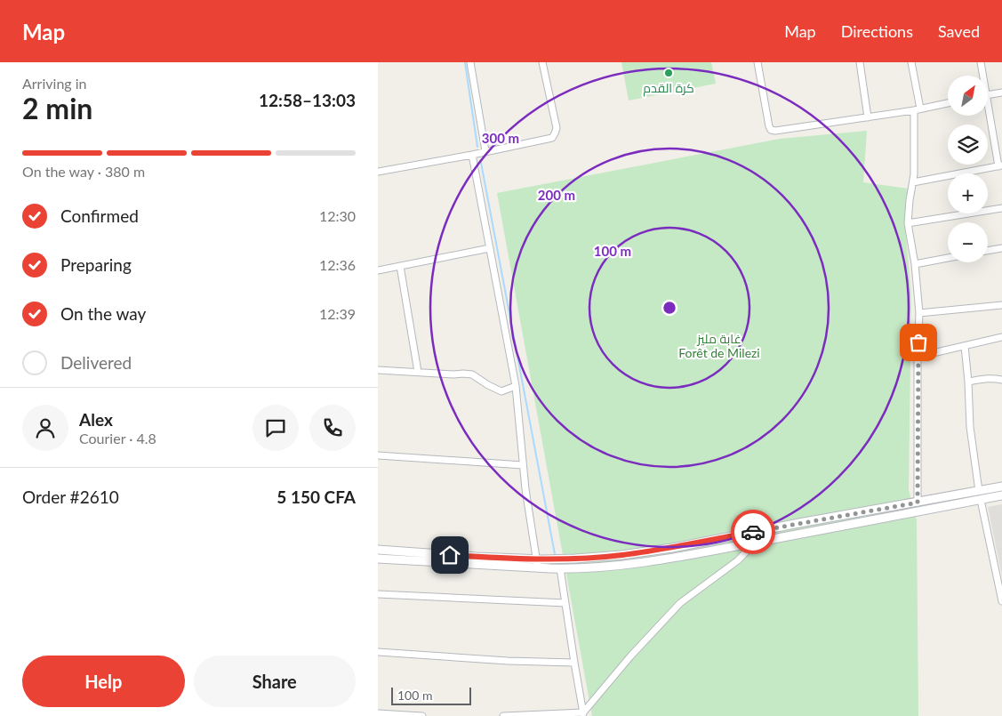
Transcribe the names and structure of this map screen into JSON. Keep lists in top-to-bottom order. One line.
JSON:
{"parks":["غابة مليز Forêt de Milezi"],"places":["كرة القدم"],"scale_bar":"100 m","north":"top right","page":{"header":"Map","nav":["Map","Directions","Saved"],"heading":["2 min","Arriving in","12:58–13:03"],"panel":["Alex","Courier · 4.8","Order #2610","5 150 CFA"],"map_buttons":["+","−"],"bar":"On the way · 380 m","list":[["Confirmed","12:30"],["Preparing","12:36"],["On the way","12:39"],"Delivered"],"buttons":["Help","Share"],"scale":"100 m"},"rings":["300 m","200 m","100 m"]}
